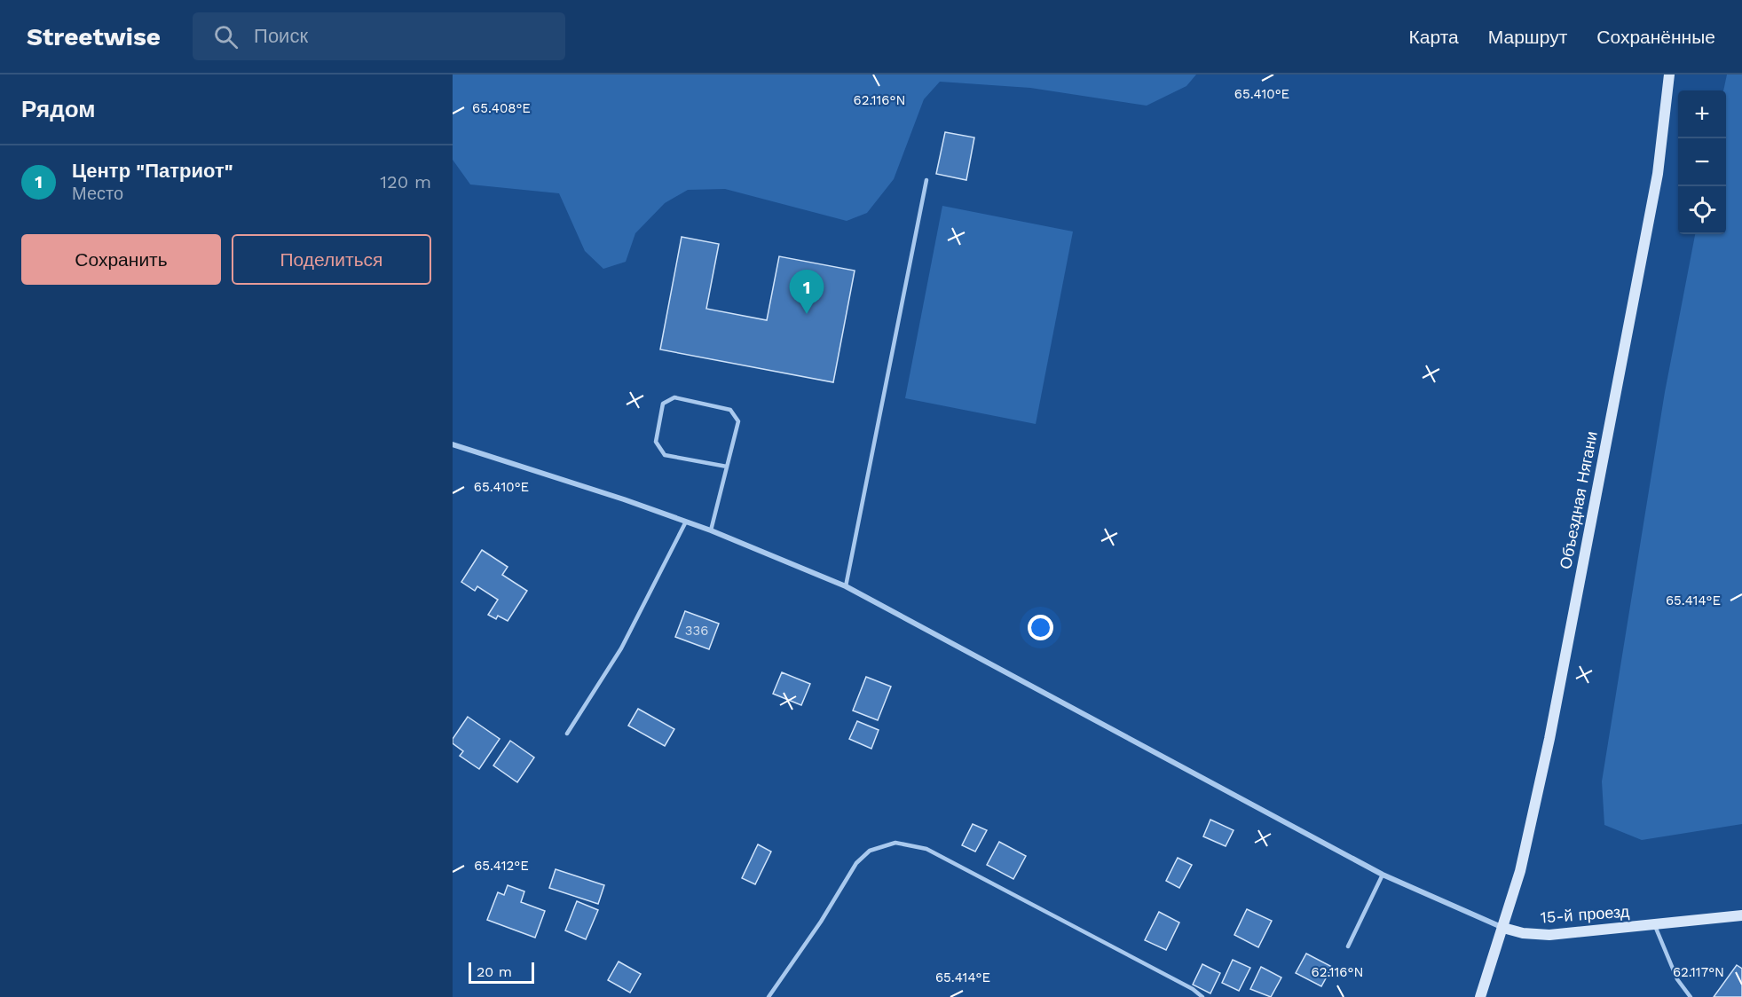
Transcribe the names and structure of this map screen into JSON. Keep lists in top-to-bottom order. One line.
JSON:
{"streets":{"main road":["Объездная Нягани","15-й проезд"]},"crossings":[["Объездная Нягани","15-й проезд"]],"house_numbers":["336"],"scale_bar":"20 m","page":{"header":"Streetwise","search":"Поиск","nav":["Карта","Маршрут","Сохранённые"],"heading":"Рядом","map_buttons":["+","−"],"list":[{"mark":"1","name":"Центр \"Патриот\"","note":"Место","value":"120 m"}],"buttons":["Сохранить","Поделиться"],"pins":"1","scale":"20 m"},"coordinates":["65.410°E","62.116°N","65.408°E","65.414°E","65.412°E","62.117°N"]}
